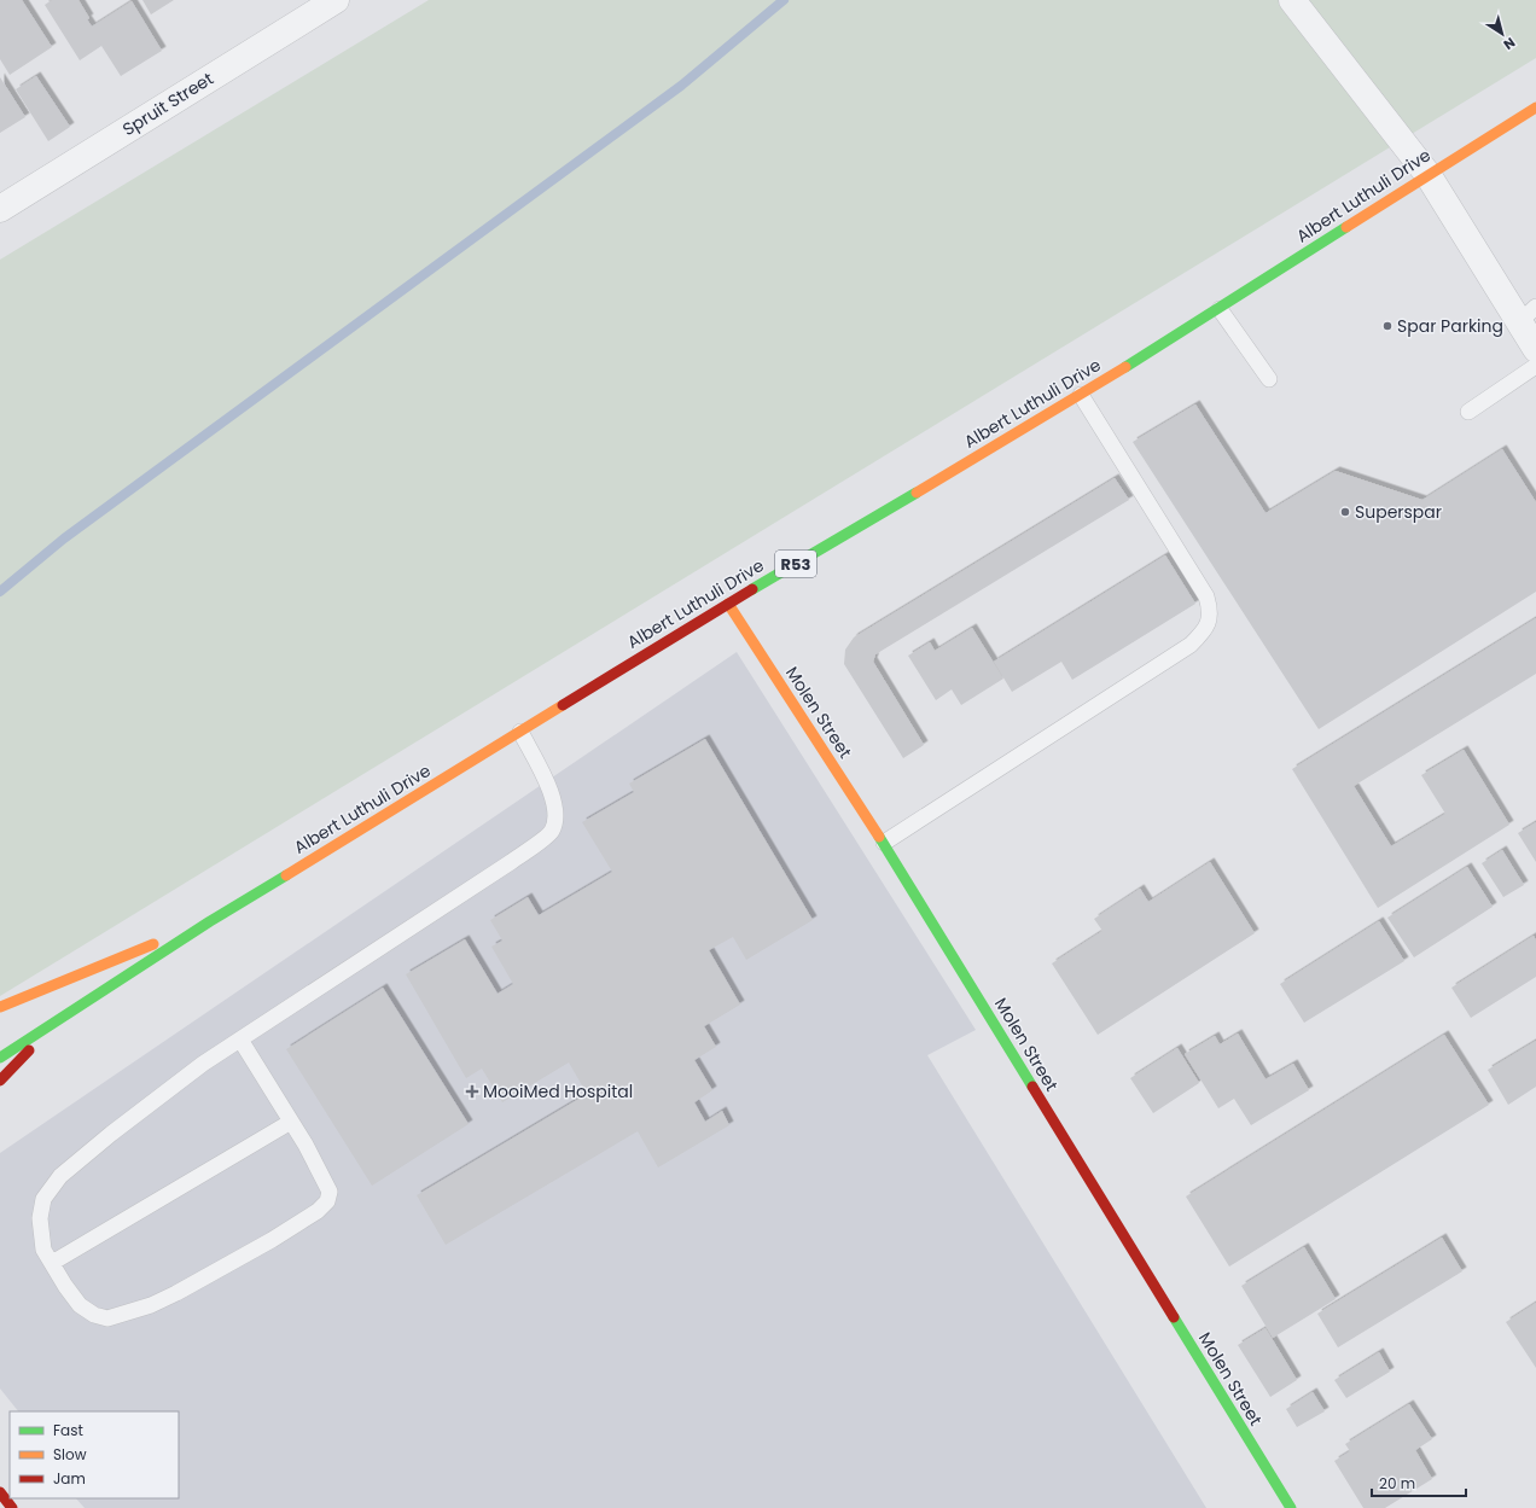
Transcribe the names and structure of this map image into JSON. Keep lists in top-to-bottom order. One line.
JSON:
{"streets":{"main road":["Albert Luthuli Drive","R53","Molen Street"],"street":["Spruit Street"]},"crossings":[["Albert Luthuli Drive","Molen Street"]],"places":{"other":["Spar Parking","Superspar"],"health":["MooiMed Hospital"]},"legend":["Fast","Slow","Jam"],"scale_bar":"20 m","north":"bottom right"}
